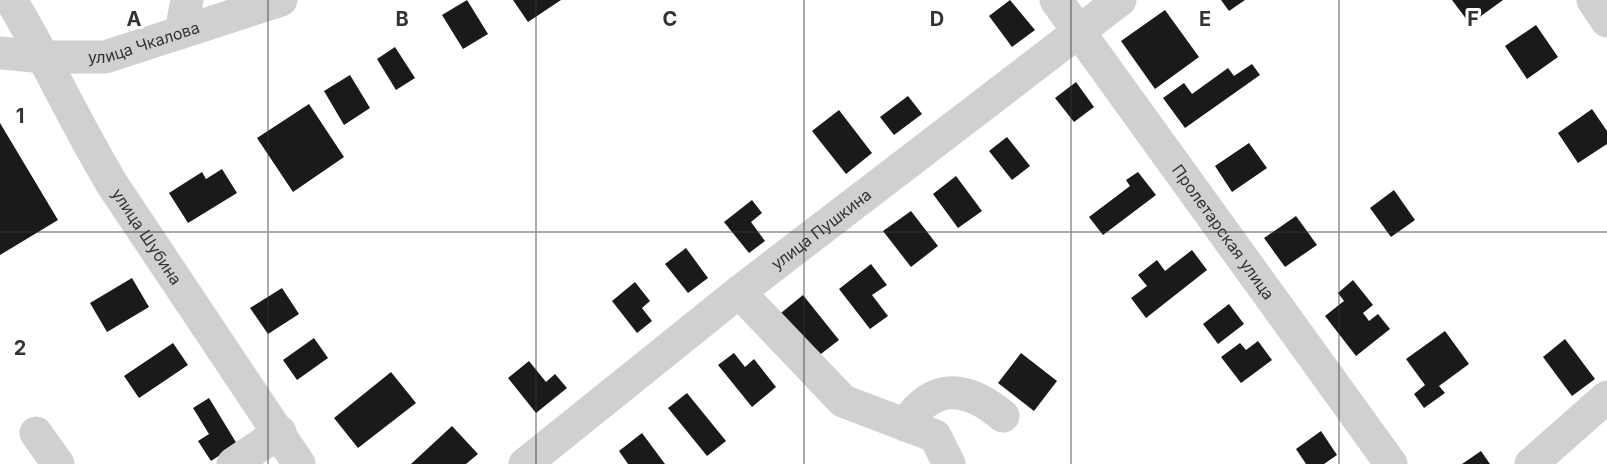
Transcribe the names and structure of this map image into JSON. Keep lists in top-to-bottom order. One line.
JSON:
{"streets":{"street":["улица Чкалова","улица Пушкина","Пролетарская улица","улица Шубина"]},"crossings":[["улица Чкалова","улица Шубина"],["улица Пушкина","Пролетарская улица"]],"grid":{"columns":["A","B","C","D","E","F"],"rows":["1","2"]}}
